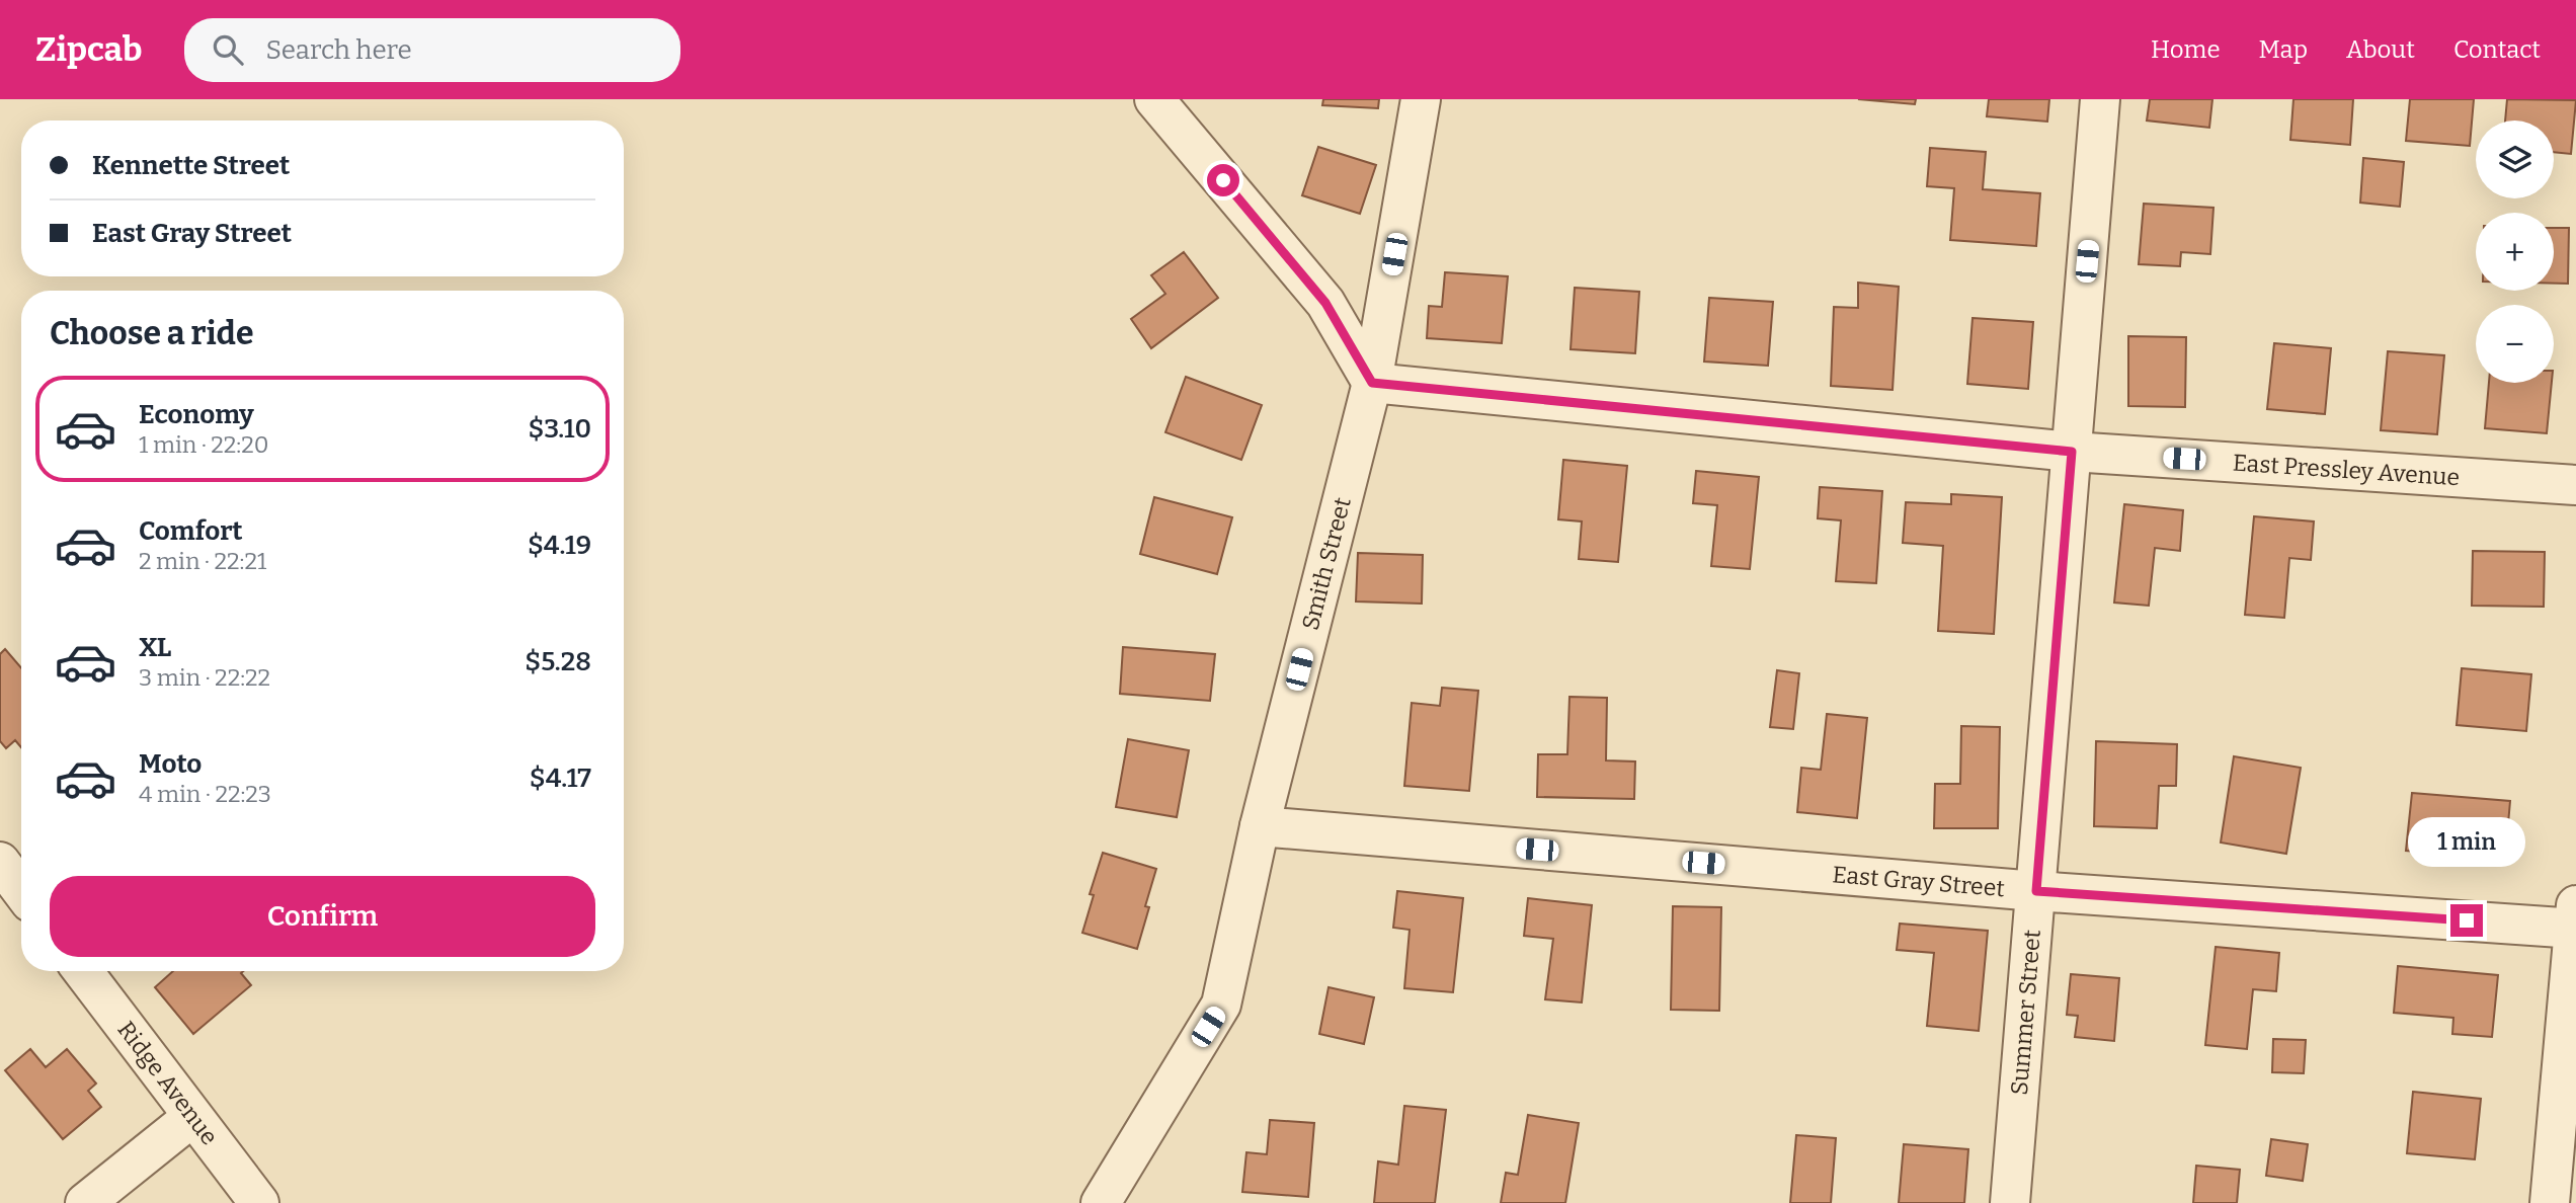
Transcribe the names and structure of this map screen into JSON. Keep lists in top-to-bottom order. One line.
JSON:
{"streets":{"street":["East Pressley Avenue","Smith Street","East Gray Street","Summer Street","Ridge Avenue"]},"crossings":[["East Pressley Avenue","Smith Street"],["East Pressley Avenue","Summer Street"],["Smith Street","East Gray Street"],["East Gray Street","Summer Street"]],"page":{"header":"Zipcab","search":"Search here","nav":["Home","Map","About","Contact"],"map_buttons":["+","−"],"banner":["Kennette Street","East Gray Street"],"heading":"Choose a ride","list":[{"name":"Economy","note":"1 min · 22:20","value":"$3.10"},{"name":"Comfort","note":"2 min · 22:21","value":"$4.19"},{"name":"XL","note":"3 min · 22:22","value":"$5.28"},{"name":"Moto","note":"4 min · 22:23","value":"$4.17"}],"bubble":"1 min","buttons":"Confirm"}}
